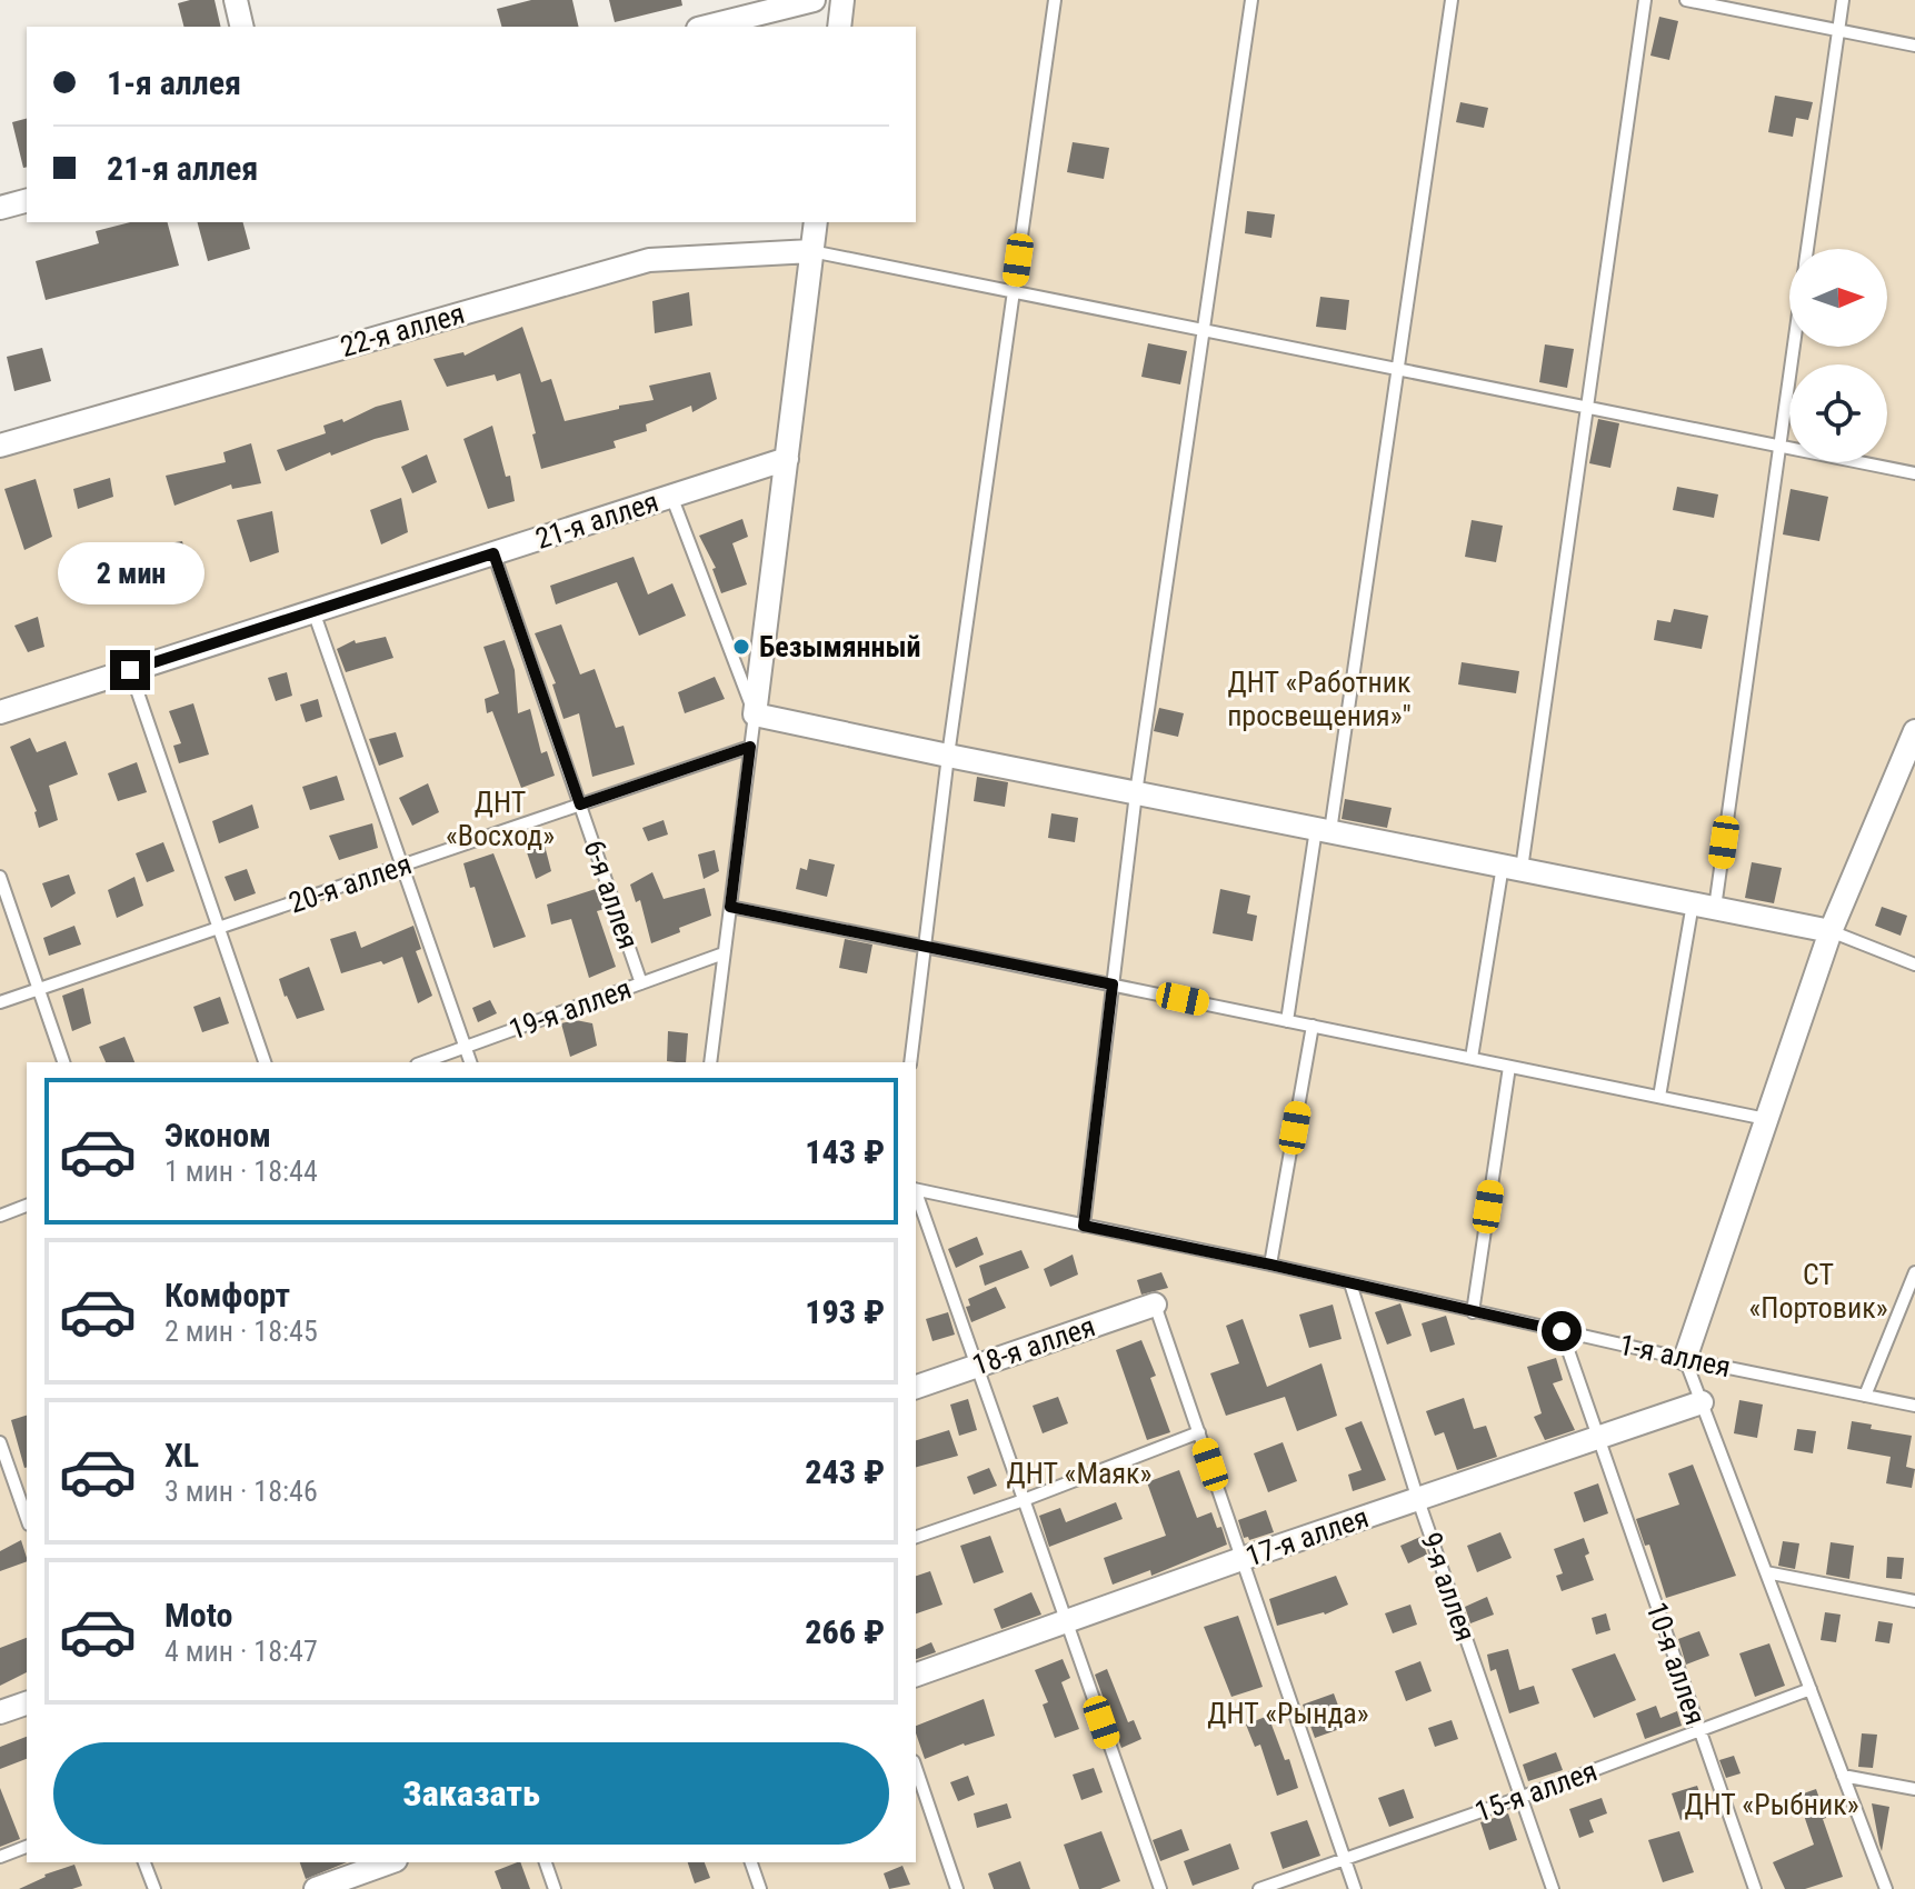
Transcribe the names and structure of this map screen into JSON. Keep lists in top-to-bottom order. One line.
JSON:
{"streets":{"street":["22-я аллея","21-я аллея","18-я аллея","17-я аллея"],"lane":["20-я аллея","6-я аллея","19-я аллея","1-я аллея","9-я аллея","10-я аллея","15-я аллея"]},"crossings":[["21-я аллея","6-я аллея"],["20-я аллея","6-я аллея"],["6-я аллея","19-я аллея"],["1-я аллея","9-я аллея"],["1-я аллея","10-я аллея"],["17-я аллея","9-я аллея"],["17-я аллея","10-я аллея"],["9-я аллея","15-я аллея"],["10-я аллея","15-я аллея"]],"parks":["ДНТ «Работник просвещения»\"","ДНТ «Восход»","СТ «Портовик»","ДНТ «Маяк»","ДНТ «Рында»","ДНТ «Рыбник»"],"places":["Безымянный"],"north":"right","page":{"banner":["1-я аллея","21-я аллея"],"bubble":"2 мин","list":[{"name":"Эконом","note":"1 мин · 18:44","value":"143 ₽"},{"name":"Комфорт","note":"2 мин · 18:45","value":"193 ₽"},{"name":"XL","note":"3 мин · 18:46","value":"243 ₽"},{"name":"Moto","note":"4 мин · 18:47","value":"266 ₽"}],"buttons":"Заказать"}}
